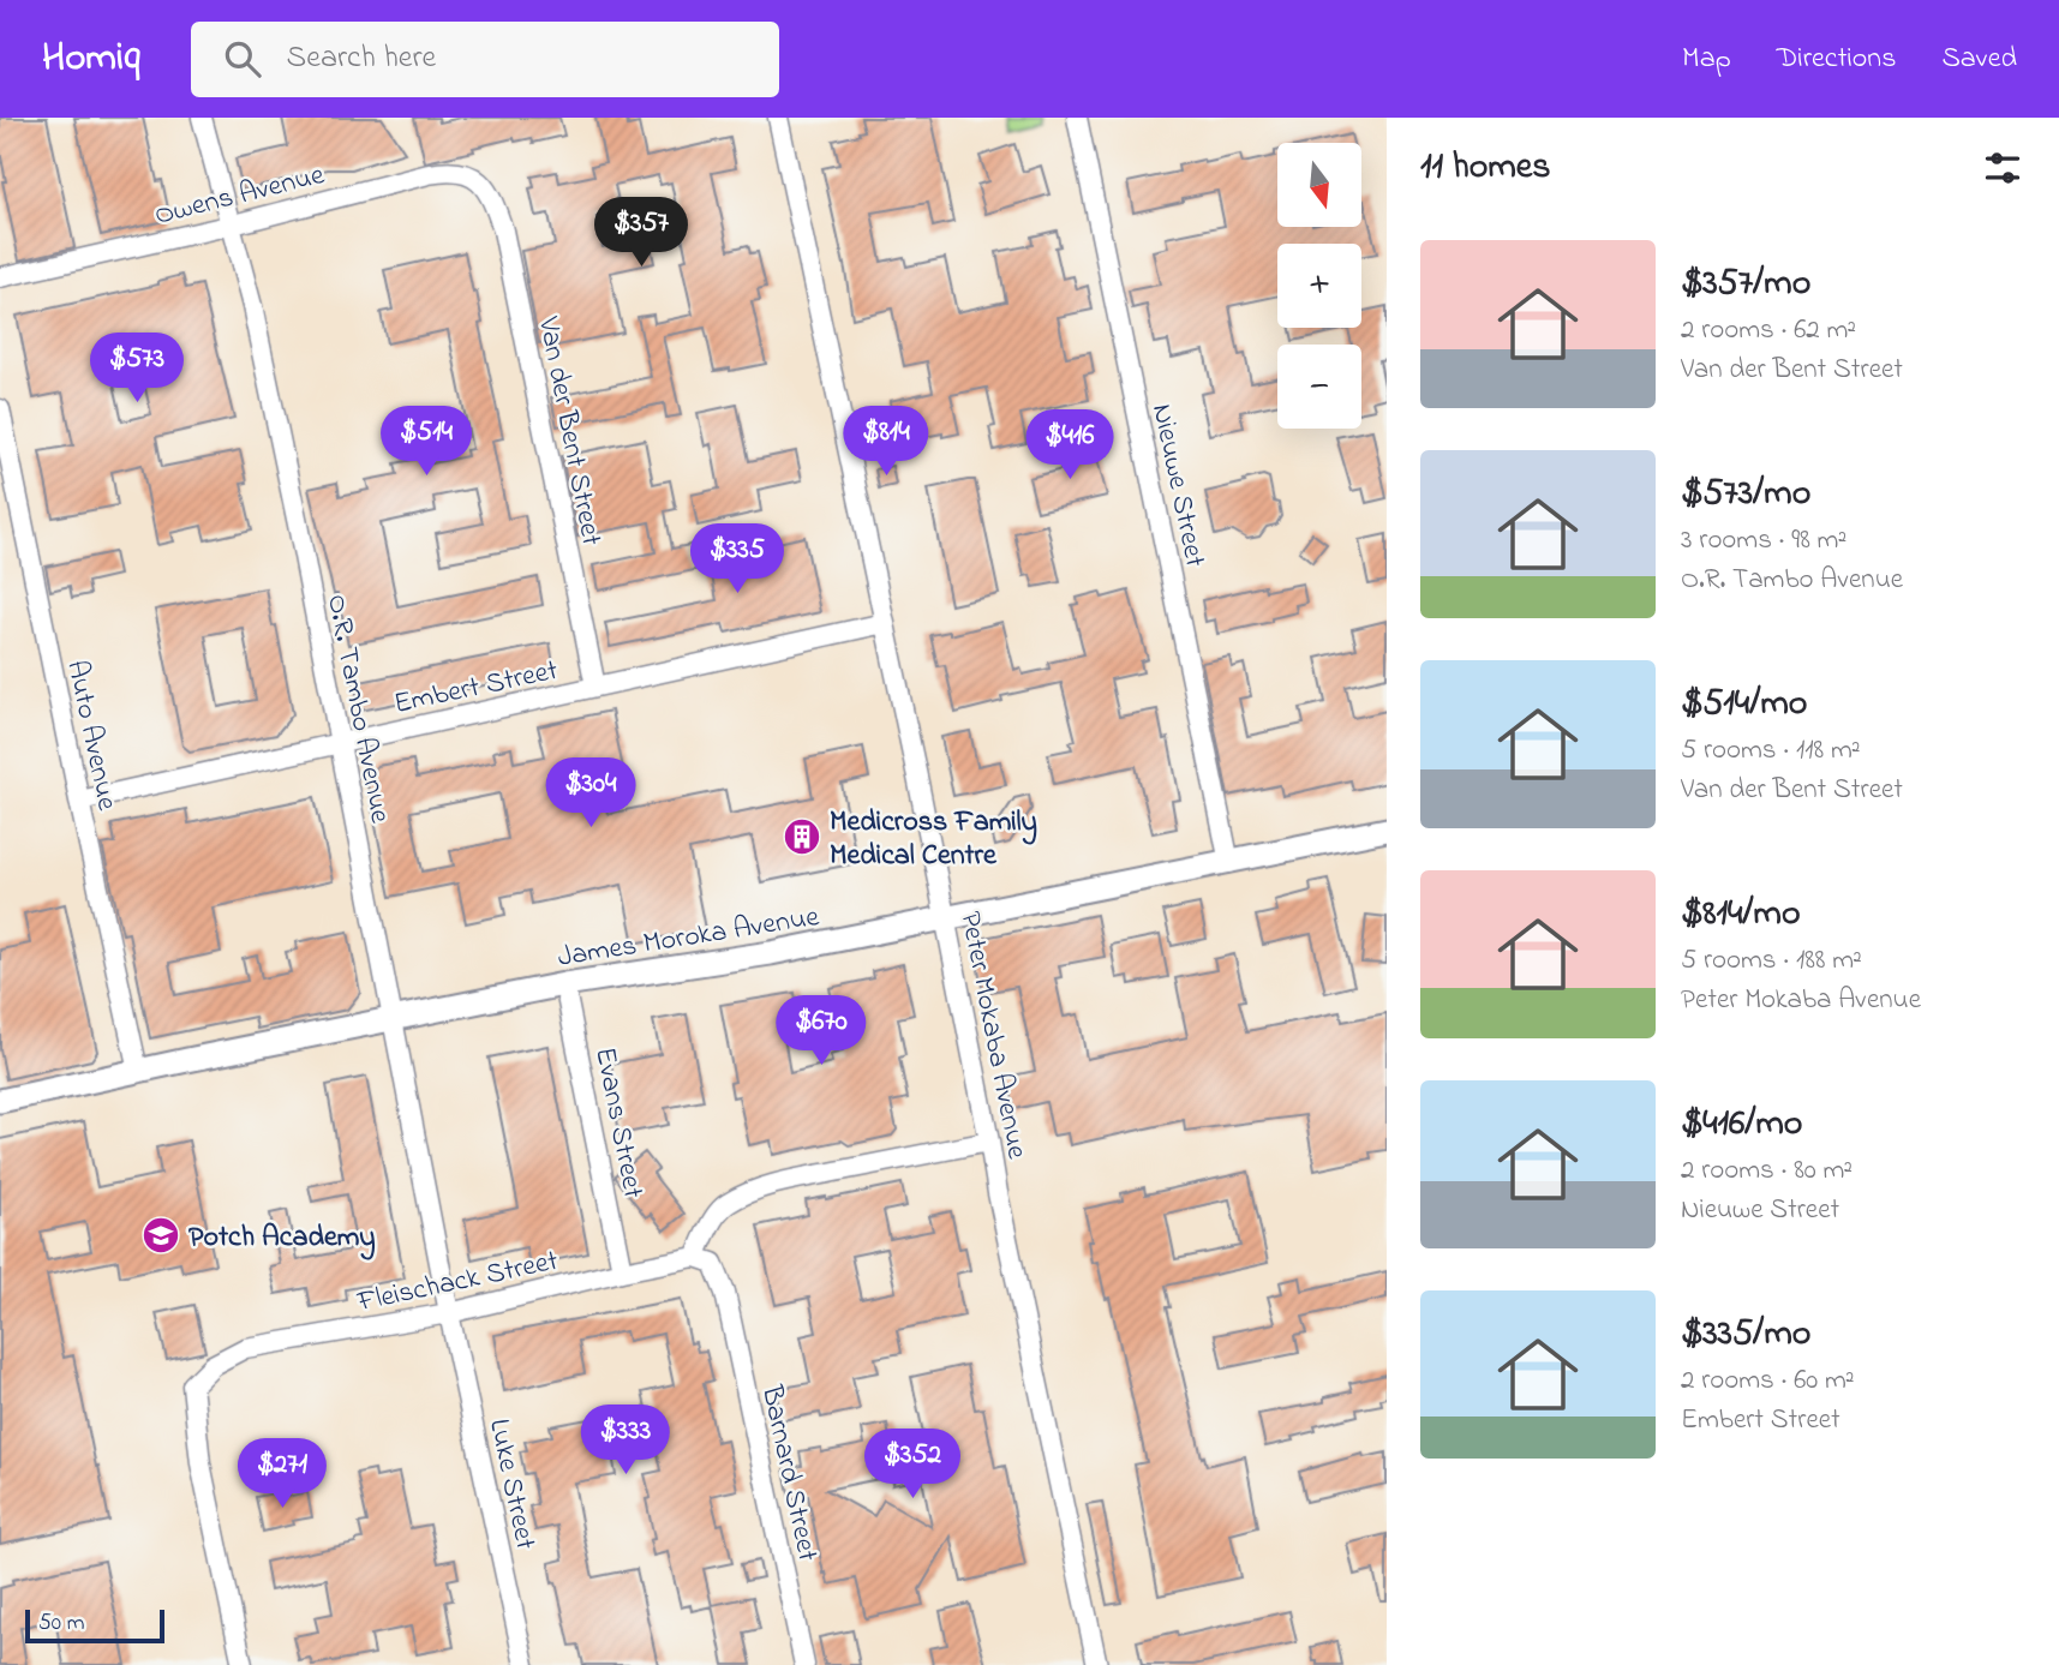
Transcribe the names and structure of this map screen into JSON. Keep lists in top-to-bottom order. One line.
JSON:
{"streets":{"street":["Owens Avenue","Van der Bent Street","Nieuwe Street","Embert Street","O.R. Tambo Avenue","Auto Avenue","James Moroka Avenue","Peter Mokaba Avenue","Evans Street","Fleischack Street","Barnard Street","Luke Street"]},"crossings":[["Owens Avenue","Van der Bent Street"],["Owens Avenue","O.R. Tambo Avenue"],["Van der Bent Street","Embert Street"],["Nieuwe Street","James Moroka Avenue"],["Embert Street","O.R. Tambo Avenue"],["Embert Street","Auto Avenue"],["Embert Street","Peter Mokaba Avenue"],["O.R. Tambo Avenue","James Moroka Avenue"],["O.R. Tambo Avenue","Fleischack Street"],["O.R. Tambo Avenue","Luke Street"],["Auto Avenue","James Moroka Avenue"],["James Moroka Avenue","Peter Mokaba Avenue"],["James Moroka Avenue","Evans Street"],["Evans Street","Fleischack Street"],["Fleischack Street","Barnard Street"],["Fleischack Street","Luke Street"]],"places":{"building":["Medicross Family Medical Centre"],"school or university":["Potch Academy"]},"scale_bar":"50 m","north":"bottom","page":{"header":"Homiq","search":"Search here","nav":["Map","Directions","Saved"],"heading":"11 homes","map_buttons":["+","−"],"price":["$357","$573","$514","$814","$416","$335","$304","$670","$333","$352","$271"],"list":[{"name":"$357/mo","note":"2 rooms · 62 m² · Van der Bent Street"},{"name":"$573/mo","note":"3 rooms · 98 m² · O.R. Tambo Avenue"},{"name":"$514/mo","note":"5 rooms · 118 m² · Van der Bent Street"},{"name":"$814/mo","note":"5 rooms · 188 m² · Peter Mokaba Avenue"},{"name":"$416/mo","note":"2 rooms · 80 m² · Nieuwe Street"},{"name":"$335/mo","note":"2 rooms · 60 m² · Embert Street"}],"scale":"50 m"}}
